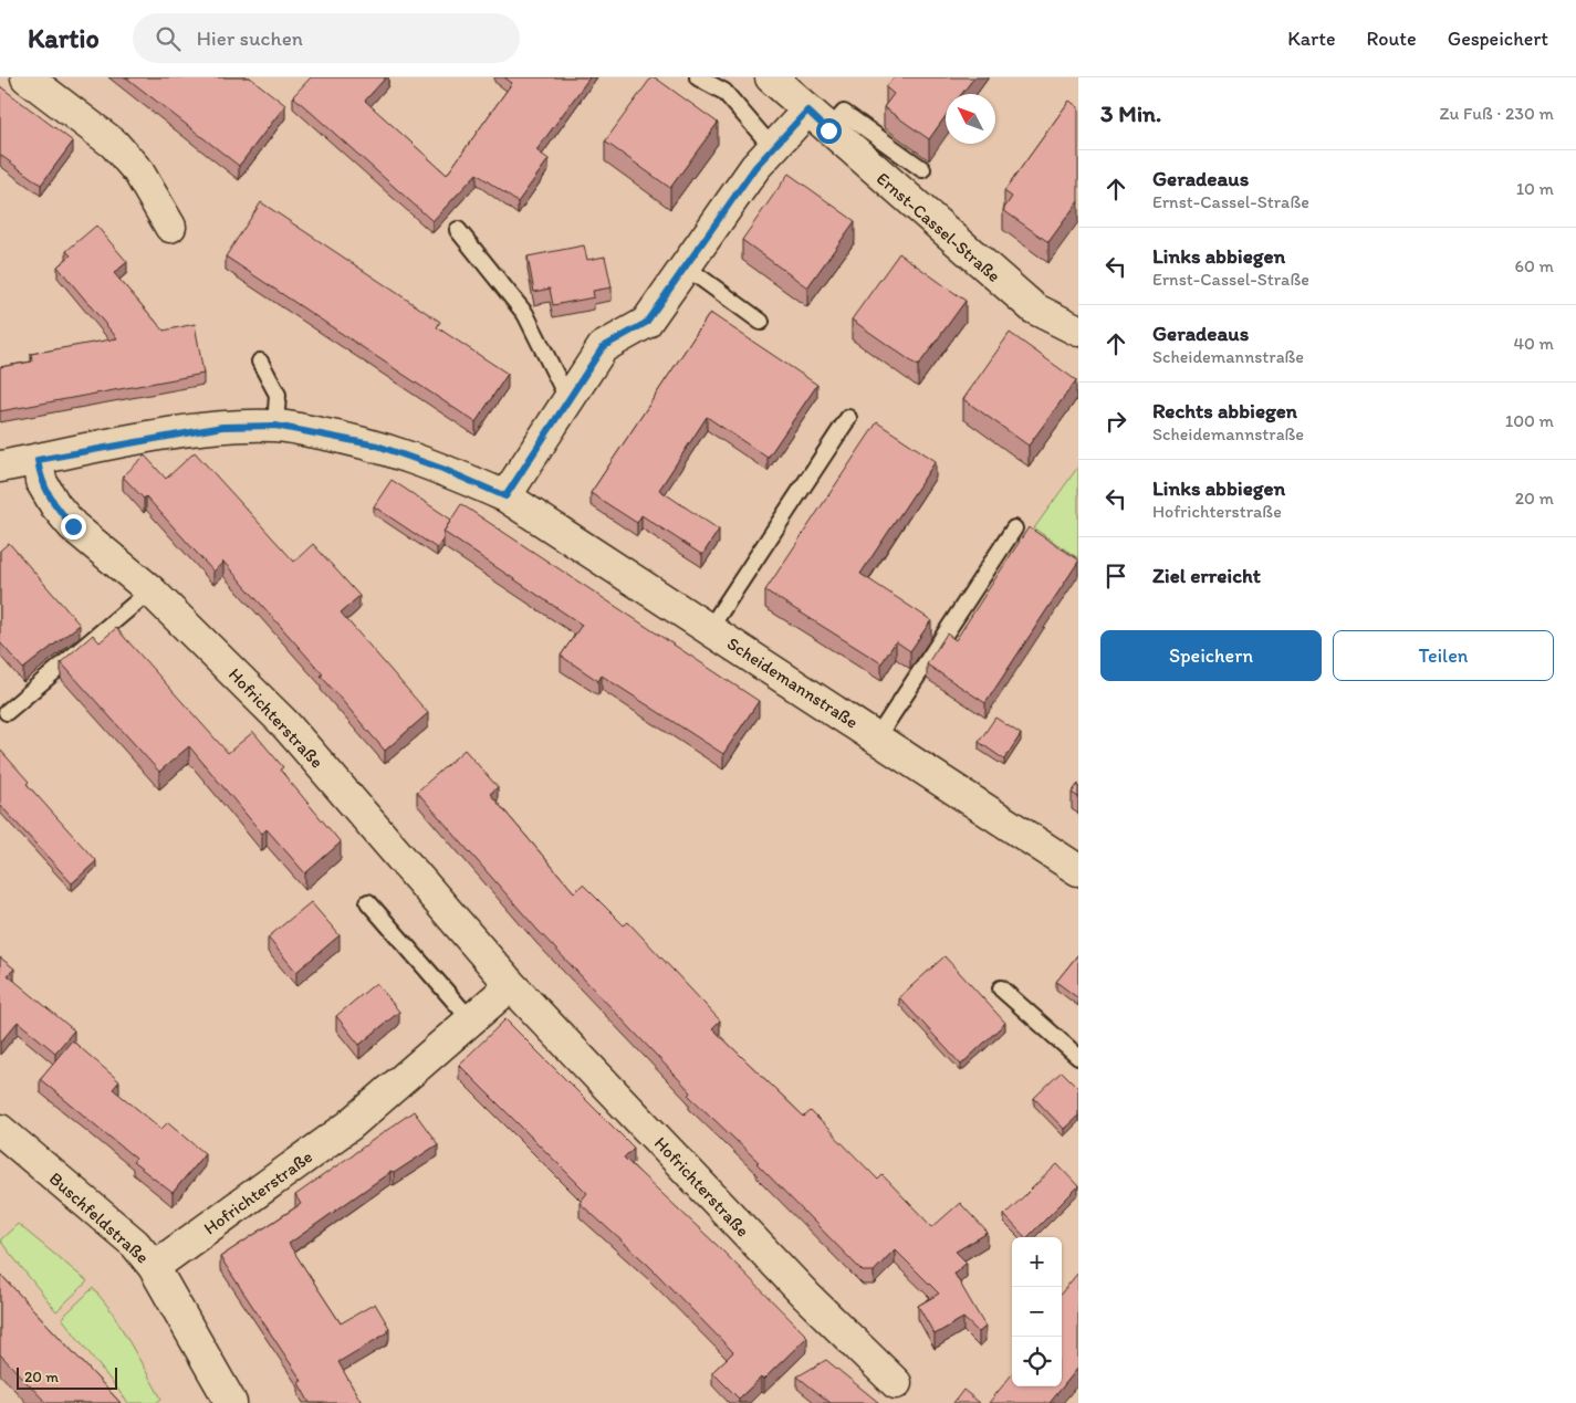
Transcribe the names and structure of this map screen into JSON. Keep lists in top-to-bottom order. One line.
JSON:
{"streets":{"street":["Ernst-Cassel-Straße","Scheidemannstraße","Hofrichterstraße","Buschfeldstraße"]},"crossings":[["Scheidemannstraße","Hofrichterstraße"],["Hofrichterstraße","Buschfeldstraße"]],"scale_bar":"20 m","north":"top left","page":{"header":"Kartio","search":"Hier suchen","nav":["Karte","Route","Gespeichert"],"heading":["3 Min.","Zu Fuß · 230 m"],"list":[["Geradeaus","Ernst-Cassel-Straße","10 m"],["Links abbiegen","Ernst-Cassel-Straße","60 m"],["Geradeaus","Scheidemannstraße","40 m"],["Rechts abbiegen","Scheidemannstraße","100 m"],["Links abbiegen","Hofrichterstraße","20 m"],"Ziel erreicht"],"buttons":["Speichern","Teilen"],"map_buttons":["+","−"],"scale":"20 m"}}
